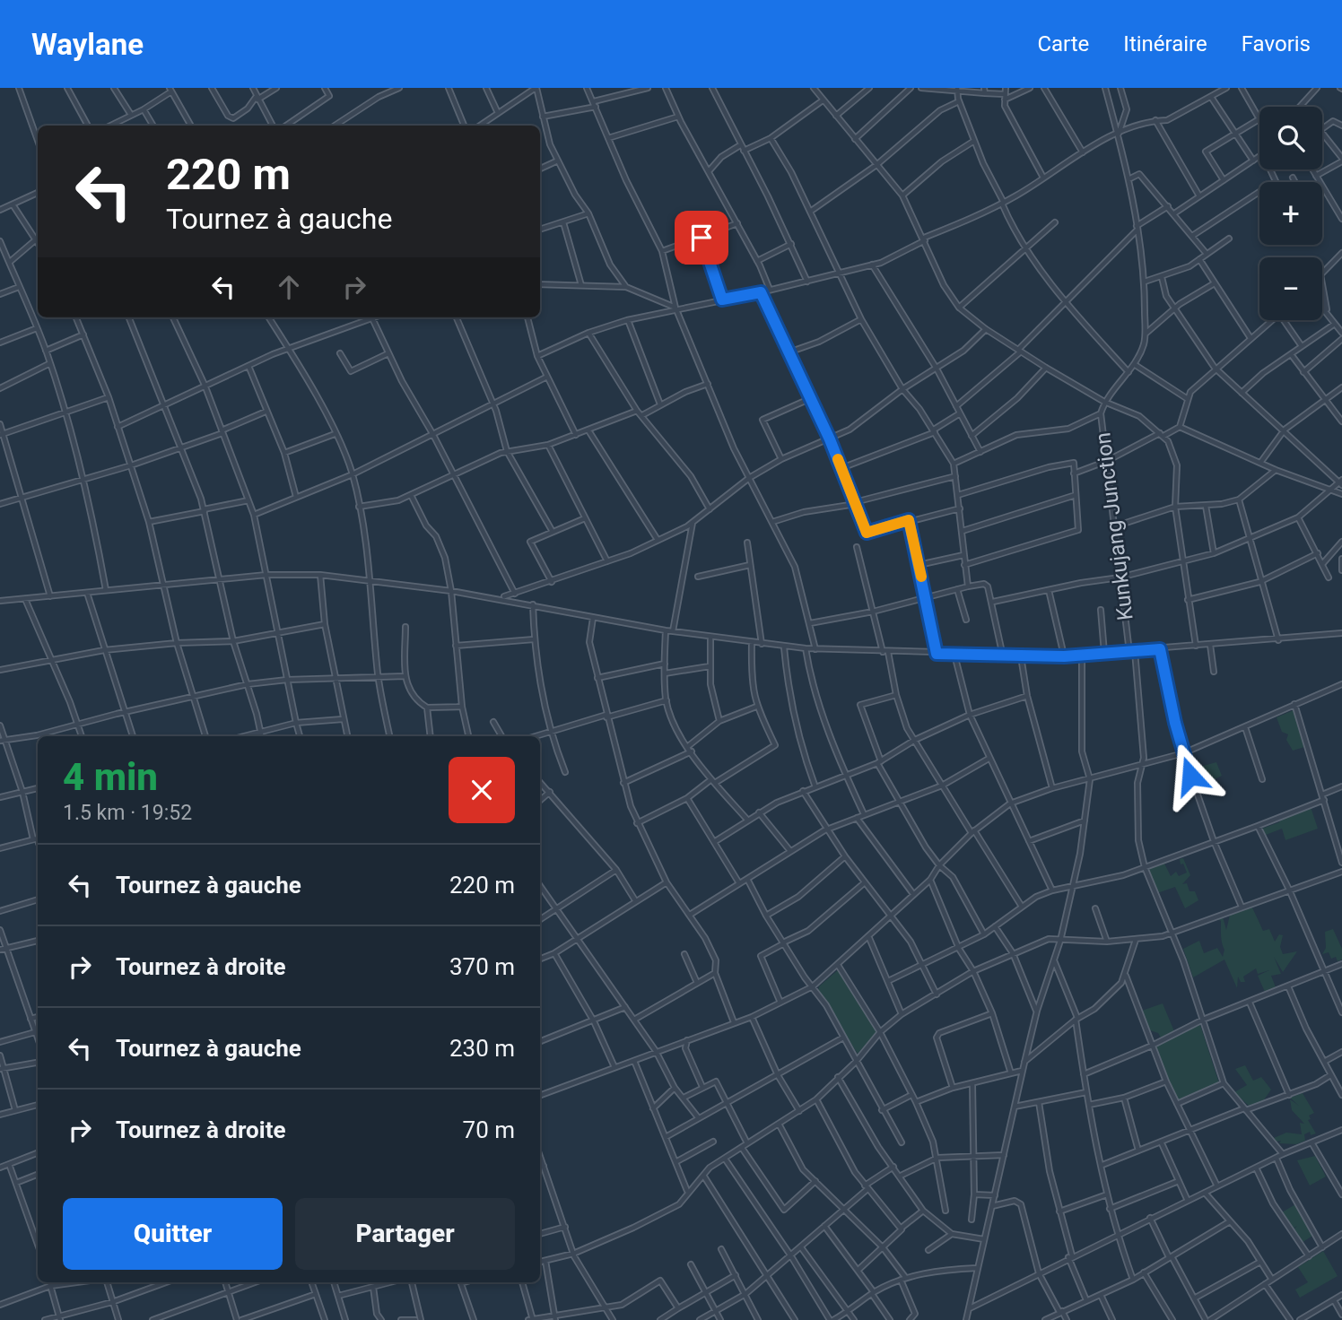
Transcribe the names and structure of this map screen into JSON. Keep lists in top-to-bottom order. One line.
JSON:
{"streets":{"street":["Kunkujang Junction"]},"page":{"header":"Waylane","nav":["Carte","Itinéraire","Favoris"],"map_buttons":["+","−"],"turn":["220 m","Tournez à gauche"],"heading":["4 min","1.5 km · 19:52"],"list":[{"name":"Tournez à gauche","value":"220 m"},{"name":"Tournez à droite","value":"370 m"},{"name":"Tournez à gauche","value":"230 m"},{"name":"Tournez à droite","value":"70 m"}],"buttons":["Quitter","Partager"]}}
